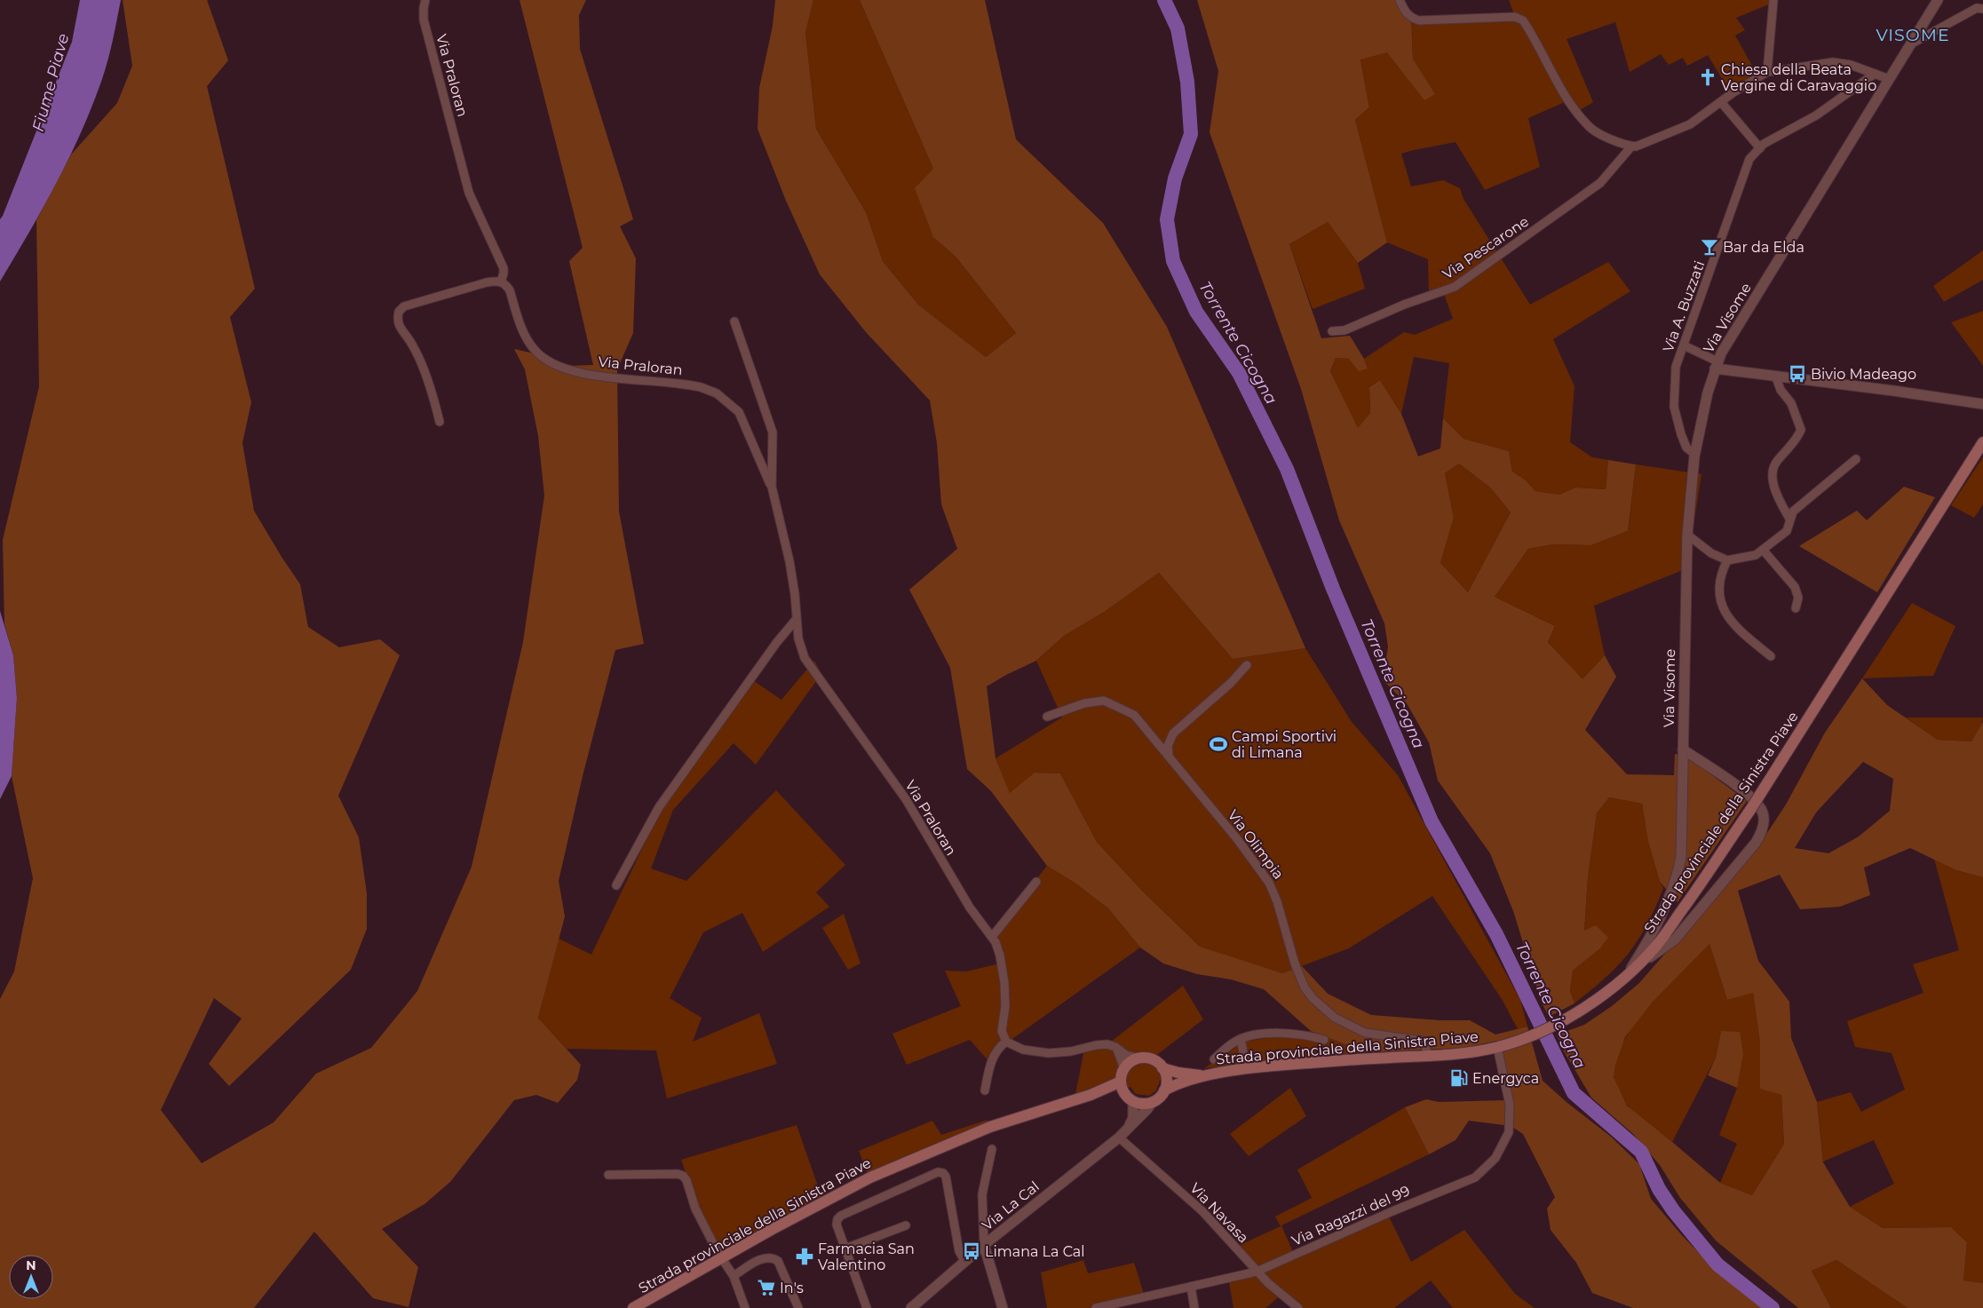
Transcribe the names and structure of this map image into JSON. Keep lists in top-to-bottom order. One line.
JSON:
{"streets":{"main road":["Strada provinciale della Sinistra Piave"],"street":["Via Praloran","Via Pescarone","Via A. Buzzati","Via Visome","Via Olimpia","Via La Cal","Via Navasa","Via Ragazzi del 99"]},"crossings":[["Via A. Buzzati","Via Visome"],["Via Visome","Strada provinciale della Sinistra Piave"],["Strada provinciale della Sinistra Piave","Via Olimpia"],["Strada provinciale della Sinistra Piave","Via Ragazzi del 99"],["Via La Cal","Via Navasa"],["Via Navasa","Via Ragazzi del 99"]],"districts":["VISOME"],"water":["Fiume Piave","Torrente Cicogna"],"places":{"church":["Chiesa della Beata Vergine di Caravaggio"],"bar":["Bar da Elda"],"bus stop":["Bivio Madeago","Limana La Cal"],"sports":["Campi Sportivi di Limana"],"fuel station":["Energyca"],"pharmacy":["Farmacia San Valentino"],"supermarket":["In's"]},"north":"top"}
